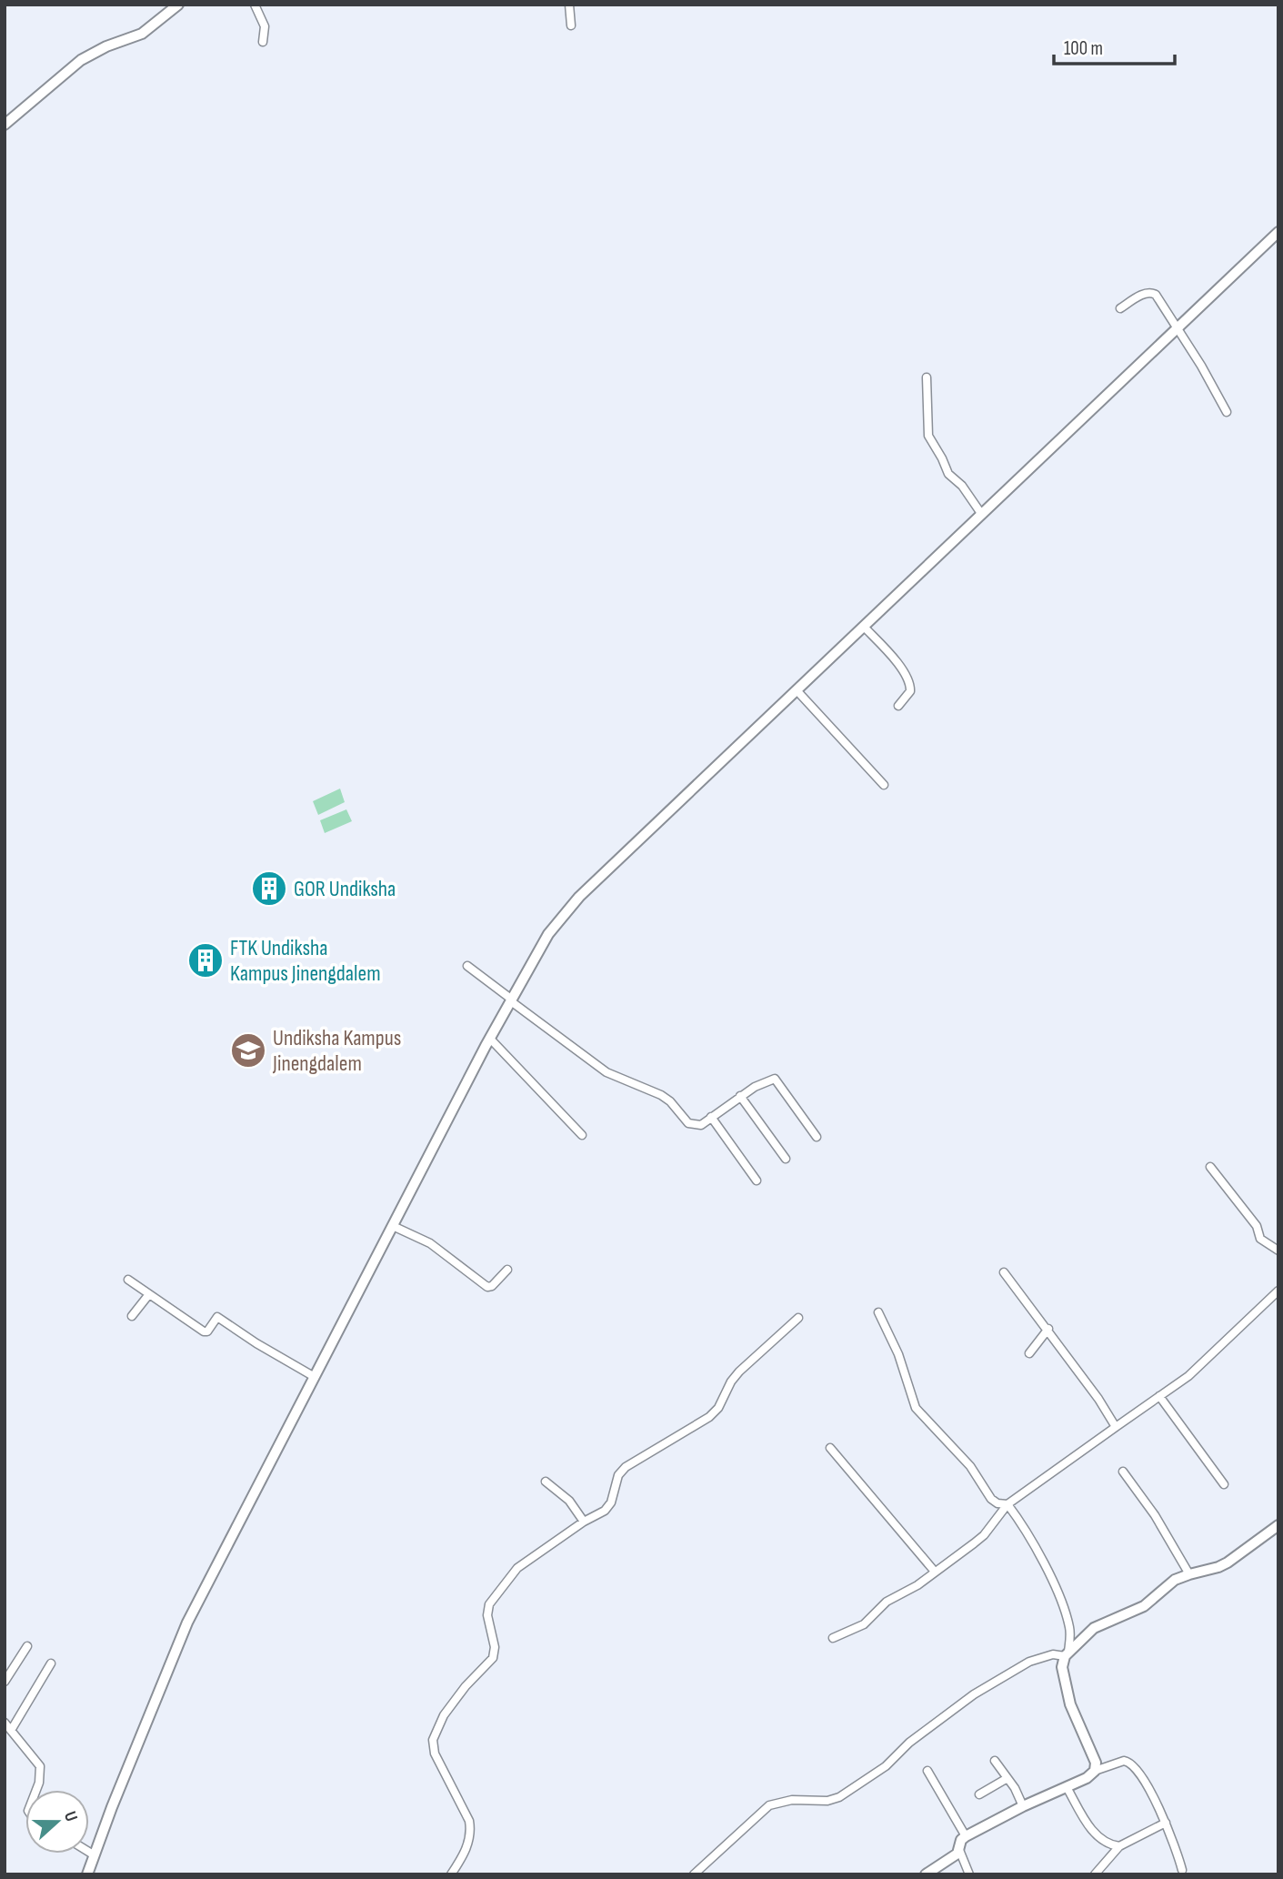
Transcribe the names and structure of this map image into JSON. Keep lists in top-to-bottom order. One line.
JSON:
{"places":{"building":["GOR Undiksha","FTK Undiksha Kampus Jinengdalem"],"school or university":["Undiksha Kampus Jinengdalem"]},"scale_bar":"100 m","north":"right"}
